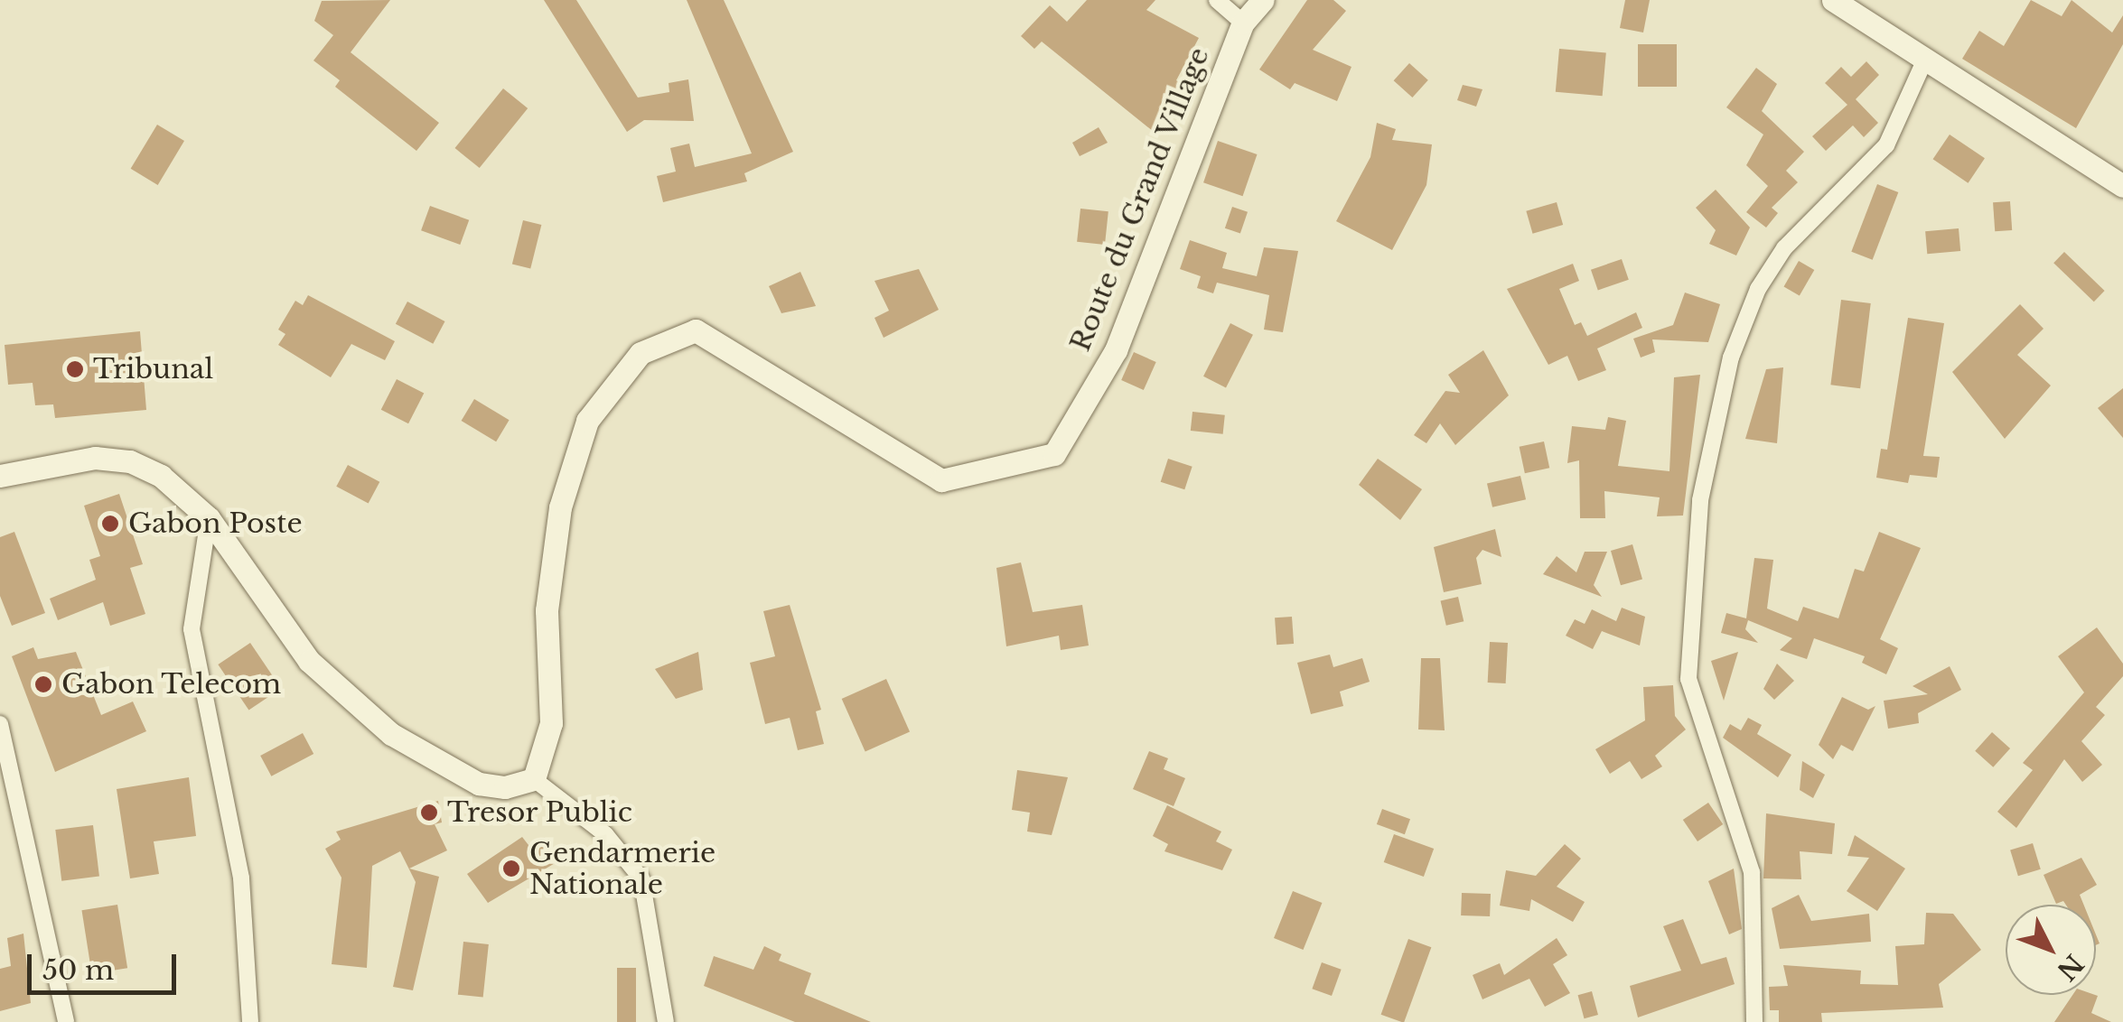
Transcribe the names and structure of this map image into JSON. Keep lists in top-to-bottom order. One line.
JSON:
{"streets":{"street":["Route du Grand Village"]},"places":["Tribunal","Gabon Poste","Gabon Telecom","Tresor Public","Gendarmerie Nationale"],"scale_bar":"50 m","north":"bottom right"}
